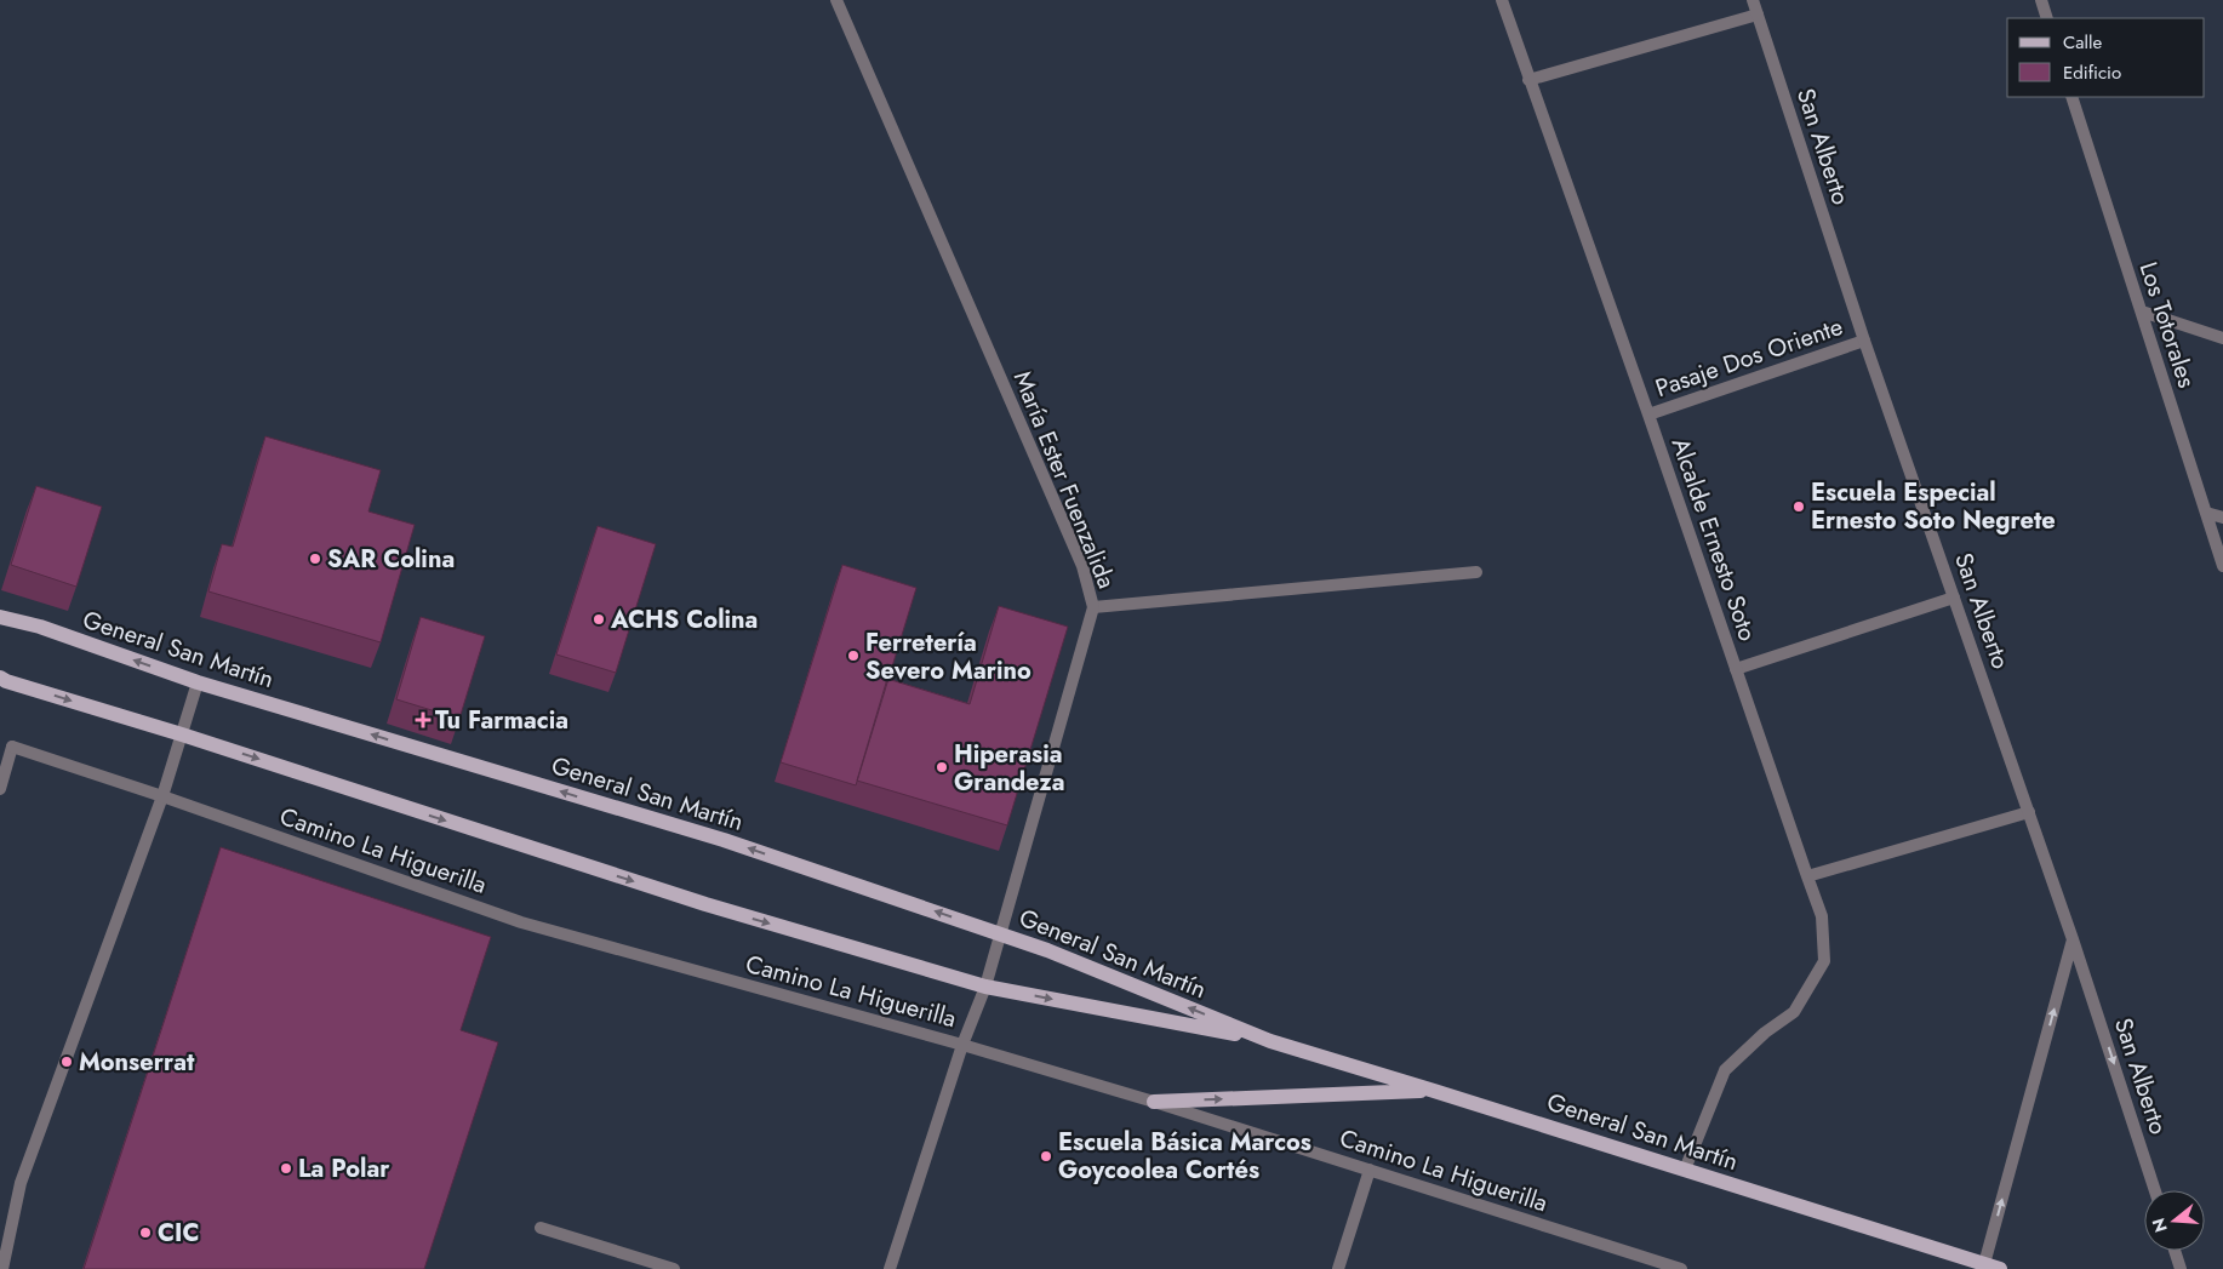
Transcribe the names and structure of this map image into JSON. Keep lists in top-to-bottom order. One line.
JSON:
{"streets":{"main road":["General San Martín"],"street":["San Alberto","Los Totorales","Pasaje Dos Oriente","María Ester Fuenzalida","Alcalde Ernesto Soto","Camino La Higuerilla"]},"crossings":[["San Alberto","Pasaje Dos Oriente"],["Pasaje Dos Oriente","Alcalde Ernesto Soto"],["María Ester Fuenzalida","General San Martín"],["María Ester Fuenzalida","Camino La Higuerilla"],["Alcalde Ernesto Soto","General San Martín"]],"places":{"other":["Escuela Especial Ernesto Soto Negrete","SAR Colina","ACHS Colina","Ferretería Severo Marino","Hiperasia Grandeza","Monserrat","Escuela Básica Marcos Goycoolea Cortés","La Polar","CIC"],"health":["Tu Farmacia"]},"legend":["Calle","Edificio"],"north":"left"}
